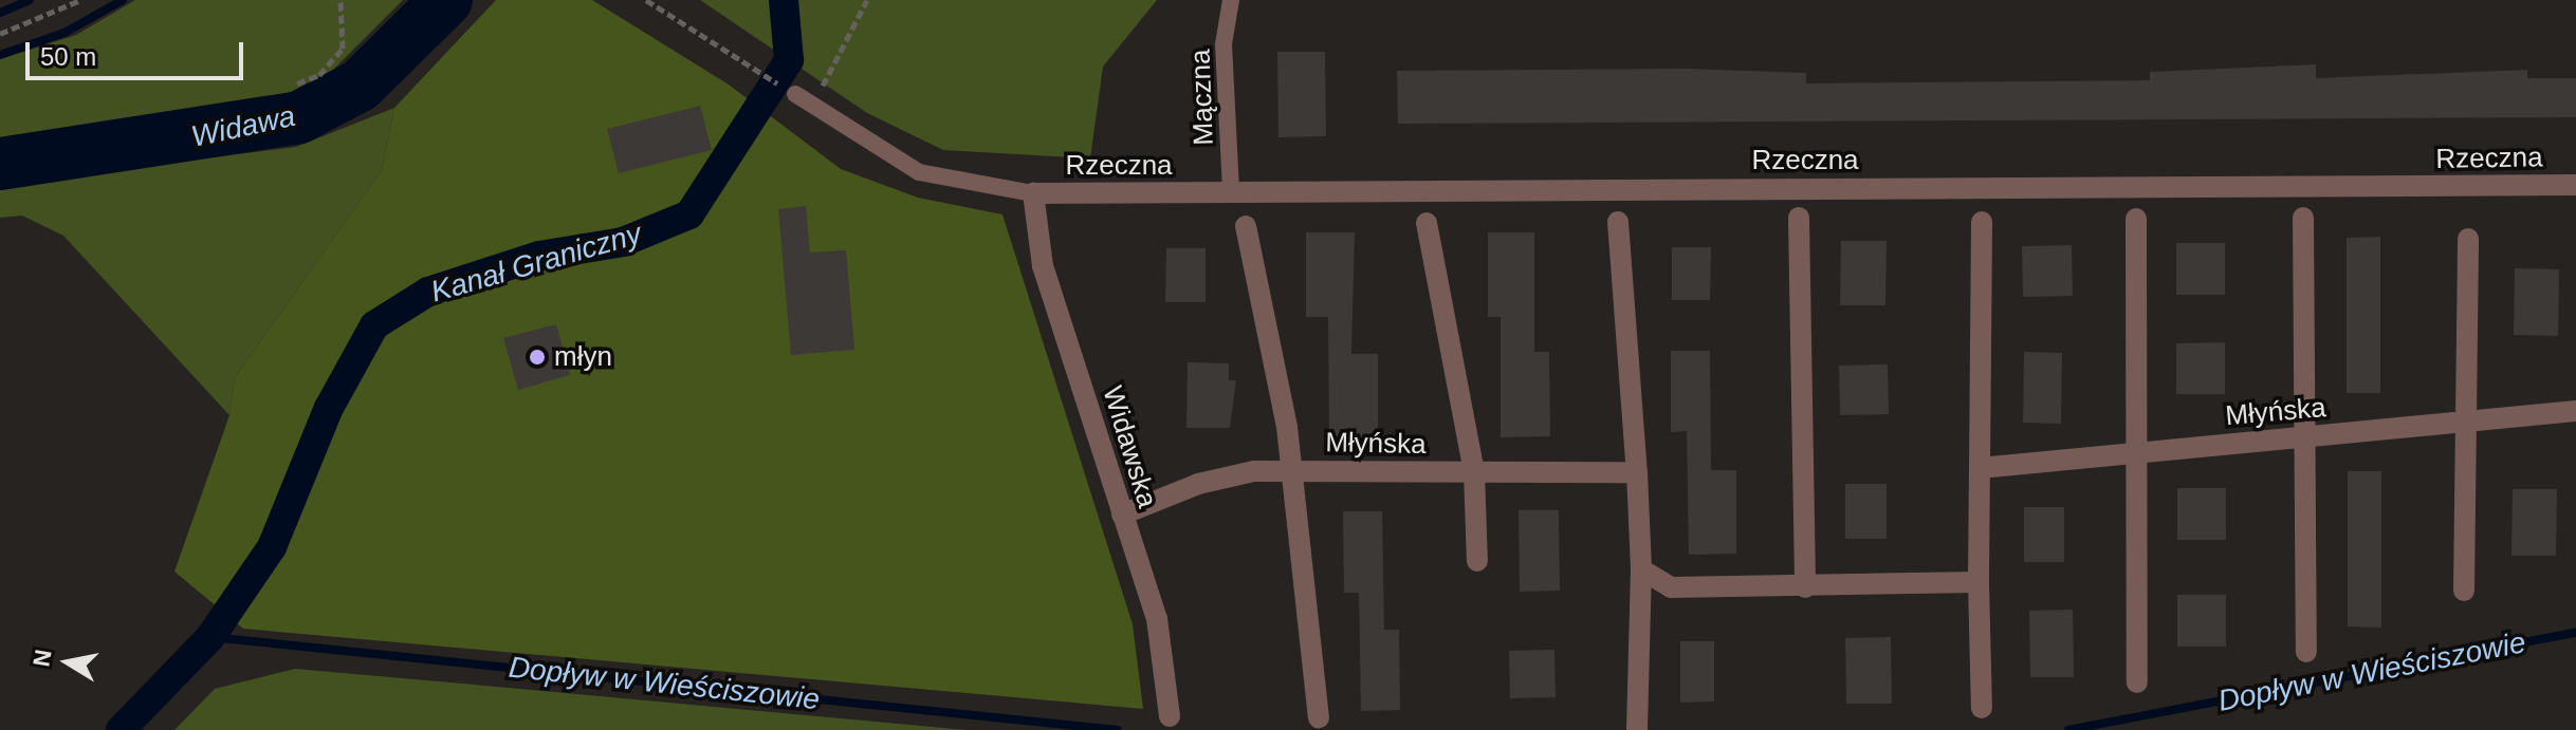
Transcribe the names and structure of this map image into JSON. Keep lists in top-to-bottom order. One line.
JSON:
{"streets":{"street":["Rzeczna","Młyńska","Widawska"],"lane":["Mączna"]},"crossings":[["Mączna","Rzeczna"],["Rzeczna","Widawska"],["Młyńska","Widawska"]],"water":["Widawa","Kanał Graniczny","Dopływ w Wieściszowie"],"places":["młyn"],"scale_bar":"50 m","north":"left"}
